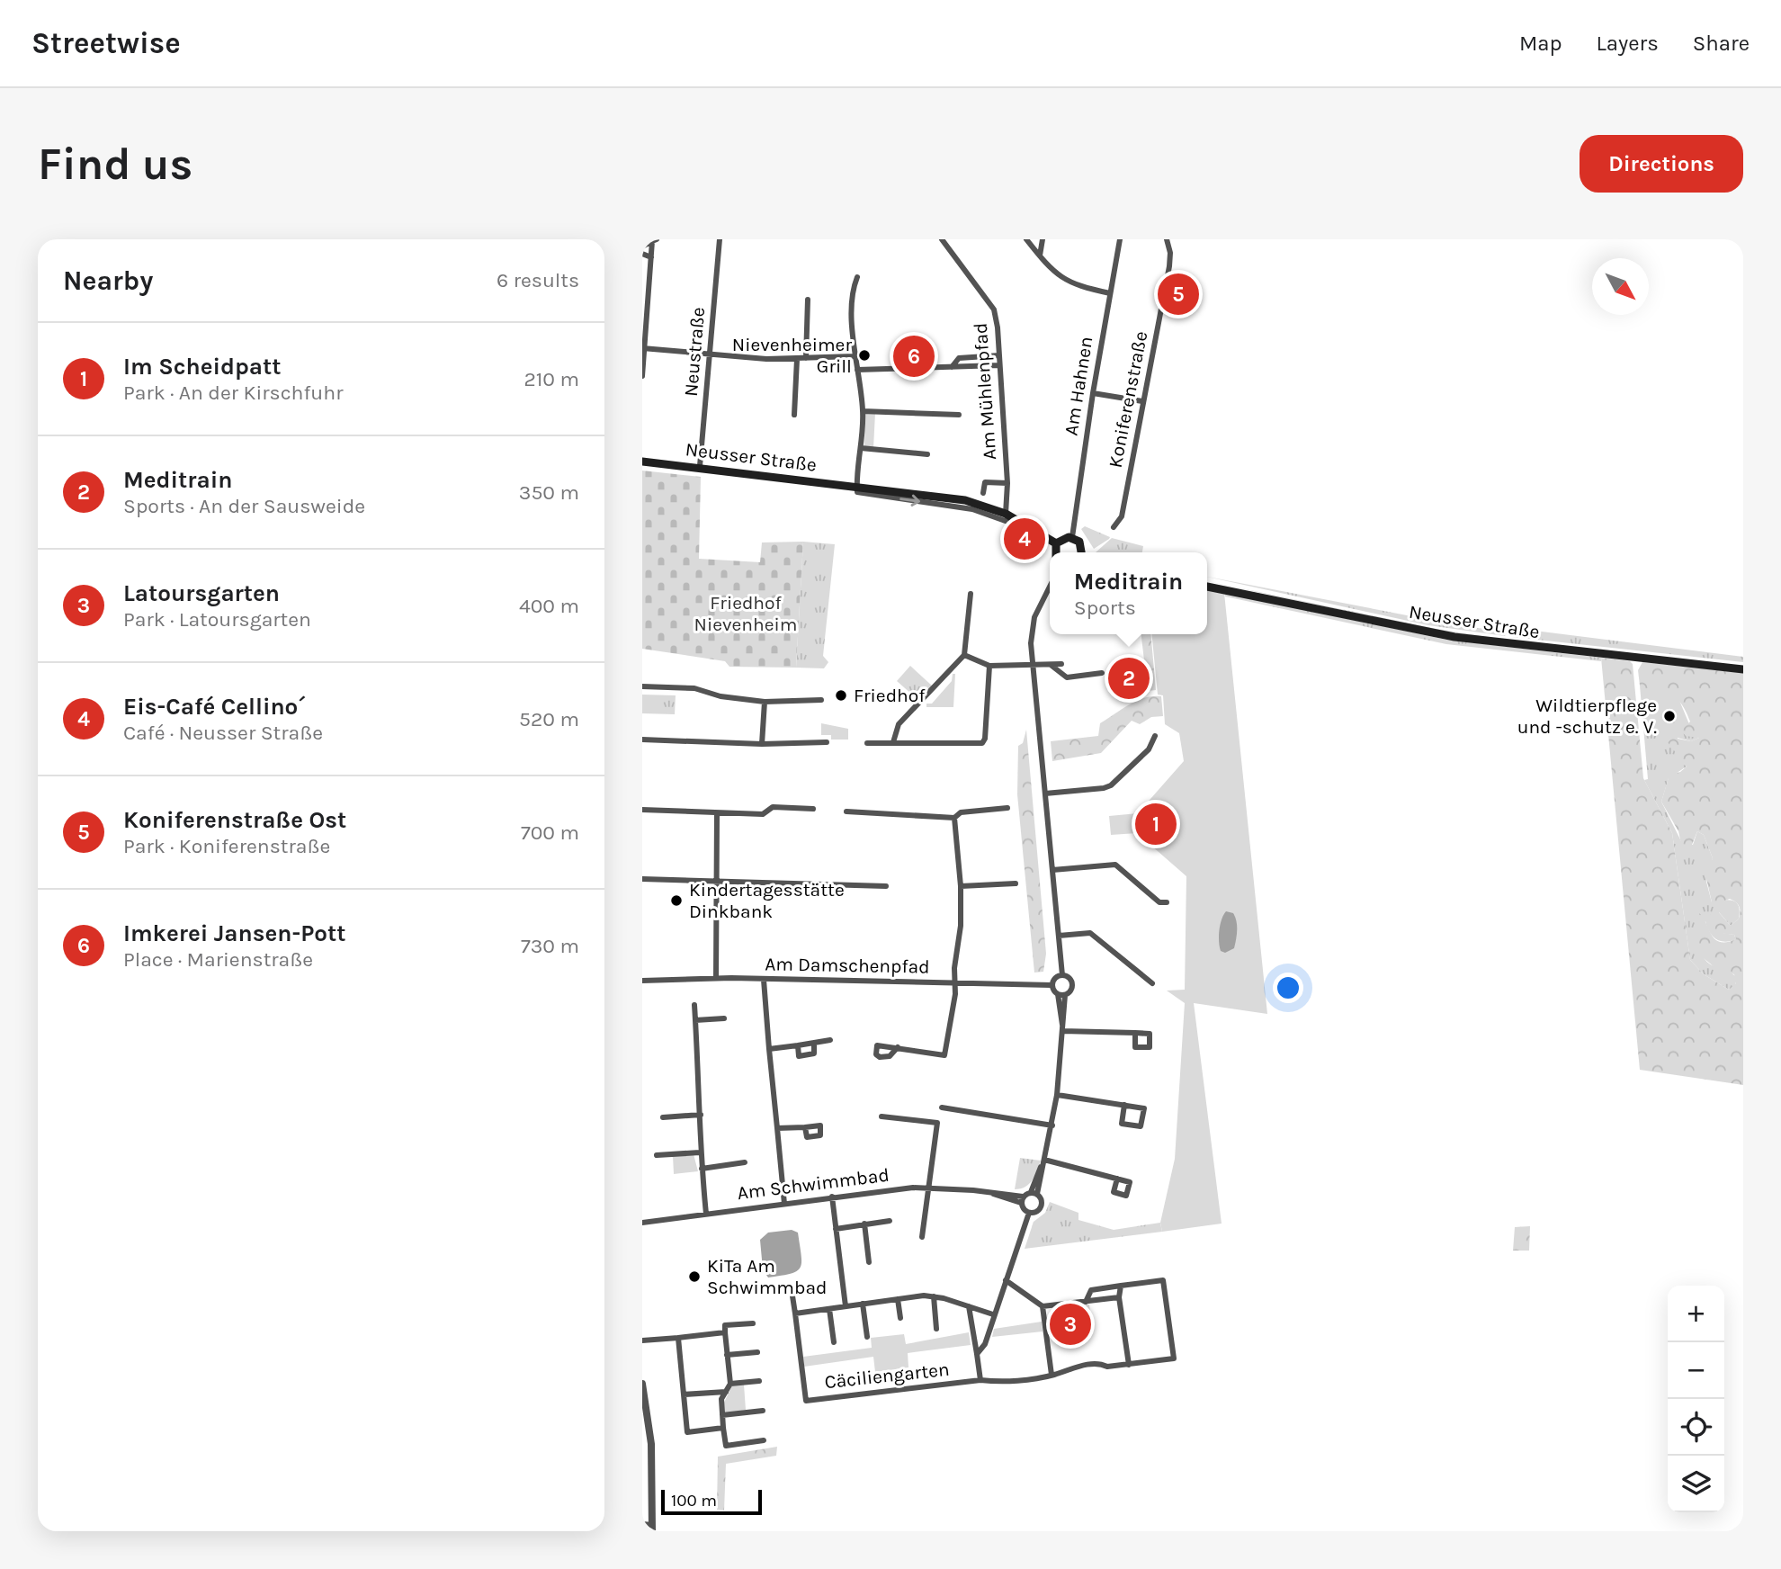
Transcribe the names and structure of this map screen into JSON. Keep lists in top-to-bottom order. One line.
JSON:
{"streets":{"main road":["Neusser Straße"],"street":["Neustraße","Am Hahnen","Am Mühlenpfad","Koniferenstraße","Am Damschenpfad","Am Schwimmbad","Cäciliengarten"]},"crossings":[["Neustraße","Neusser Straße"],["Am Mühlenpfad","Neusser Straße"]],"parks":["Friedhof Nievenheim"],"places":["Nievenheimer Grill","Friedhof","Wildtierpflege und -schutz e. V.","Kindertagesstätte Dinkbank","KiTa Am Schwimmbad"],"scale_bar":"100 m","north":"bottom right","page":{"header":"Streetwise","nav":["Map","Layers","Share"],"buttons":"Directions","title":"Find us","heading":["Nearby","6 results"],"pins":["5","6","4","2","1","3"],"list":[{"mark":"1","name":"Im Scheidpatt","note":"Park · An der Kirschfuhr","value":"210 m"},{"mark":"2","name":"Meditrain","note":"Sports · An der Sausweide","value":"350 m"},{"mark":"3","name":"Latoursgarten","note":"Park · Latoursgarten","value":"400 m"},{"mark":"4","name":"Eis-Café Cellino´","note":"Café · Neusser Straße","value":"520 m"},{"mark":"5","name":"Koniferenstraße Ost","note":"Park · Koniferenstraße","value":"700 m"},{"mark":"6","name":"Imkerei Jansen-Pott","note":"Place · Marienstraße","value":"730 m"}],"popup":["Meditrain","Sports"],"map_buttons":["+","−"],"scale":"100 m"}}
